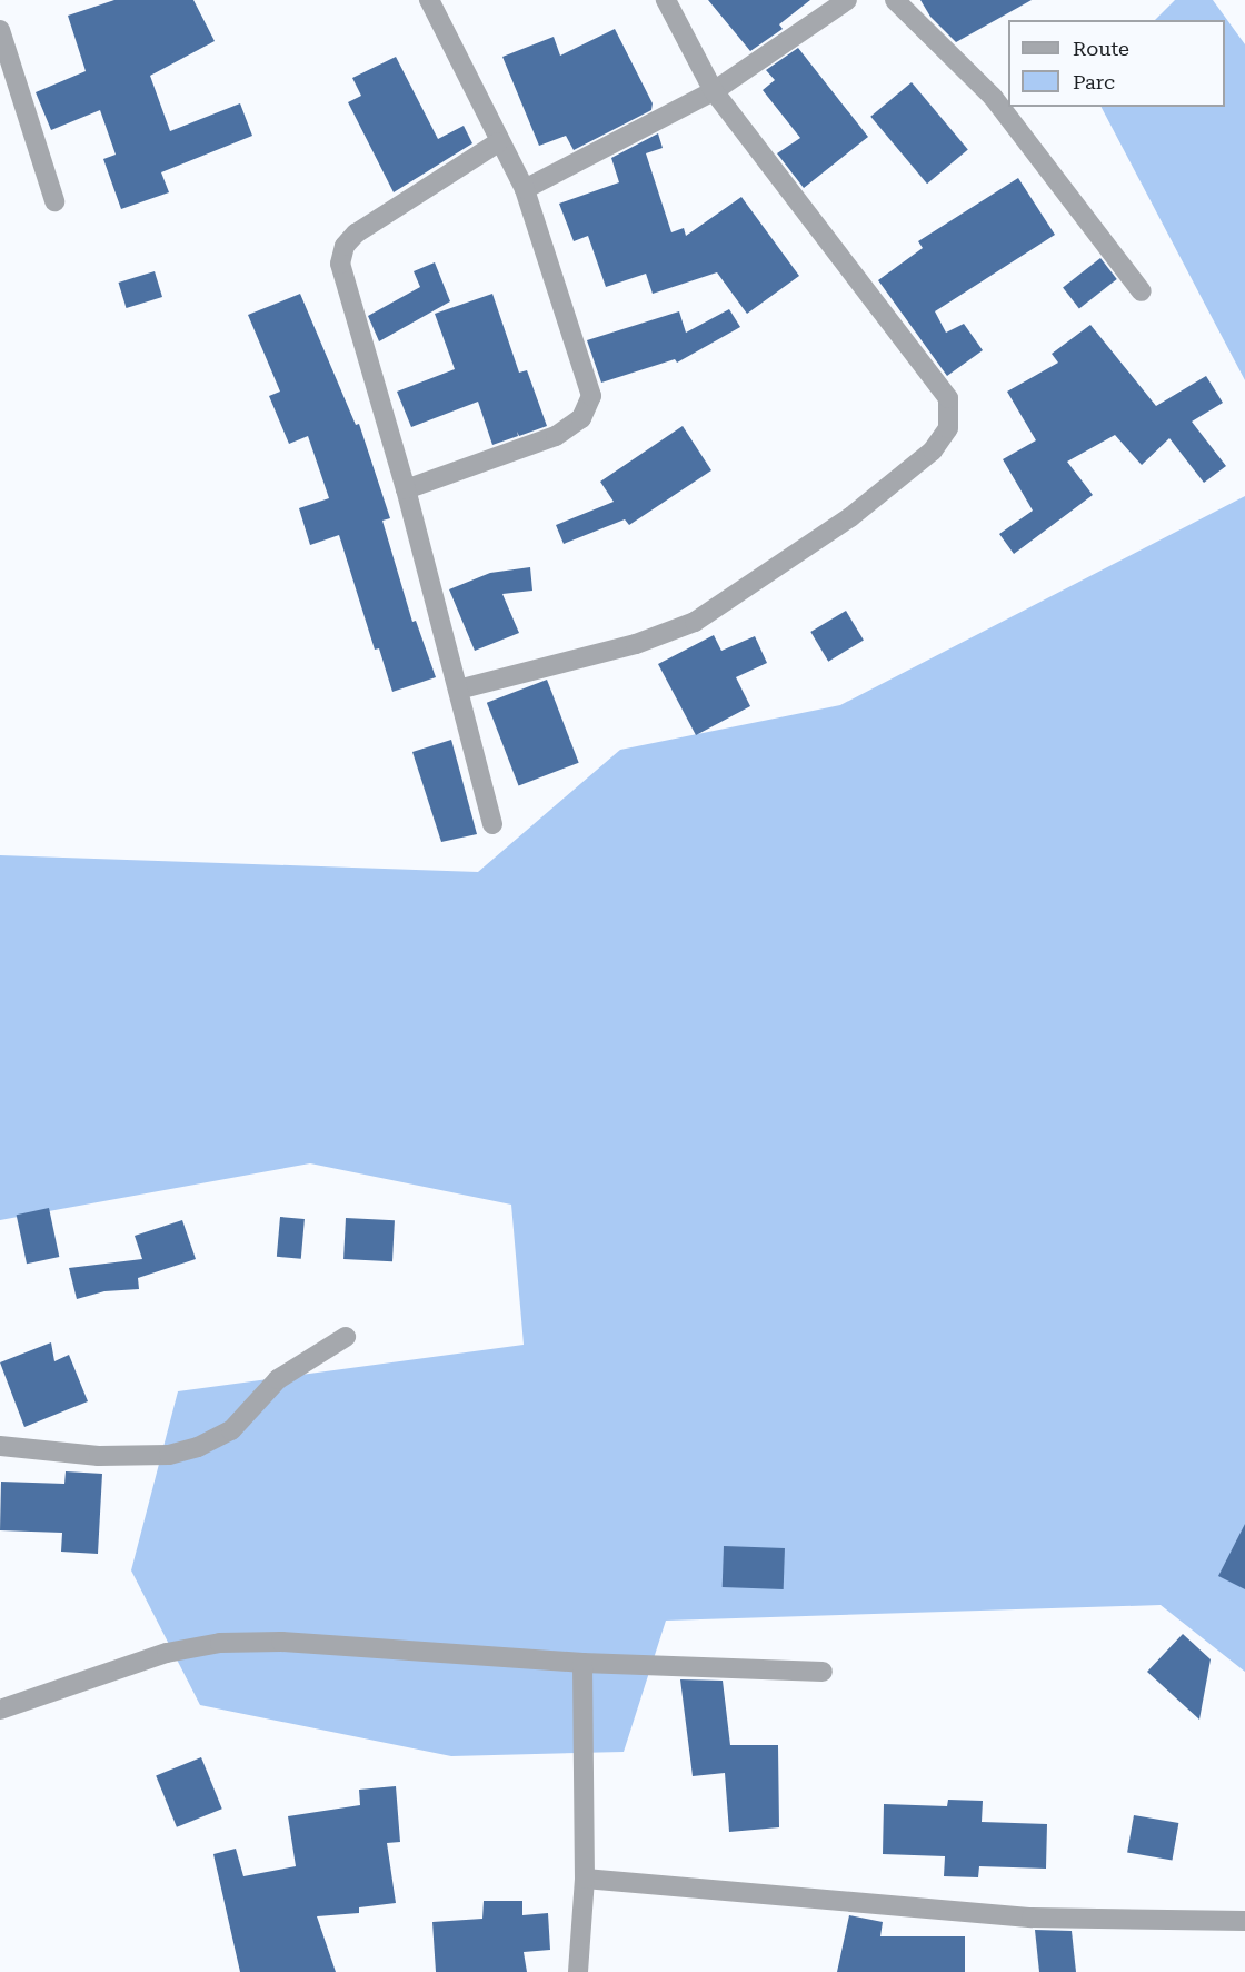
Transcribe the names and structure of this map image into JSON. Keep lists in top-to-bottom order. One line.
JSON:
{"legend":["Route","Parc"]}
